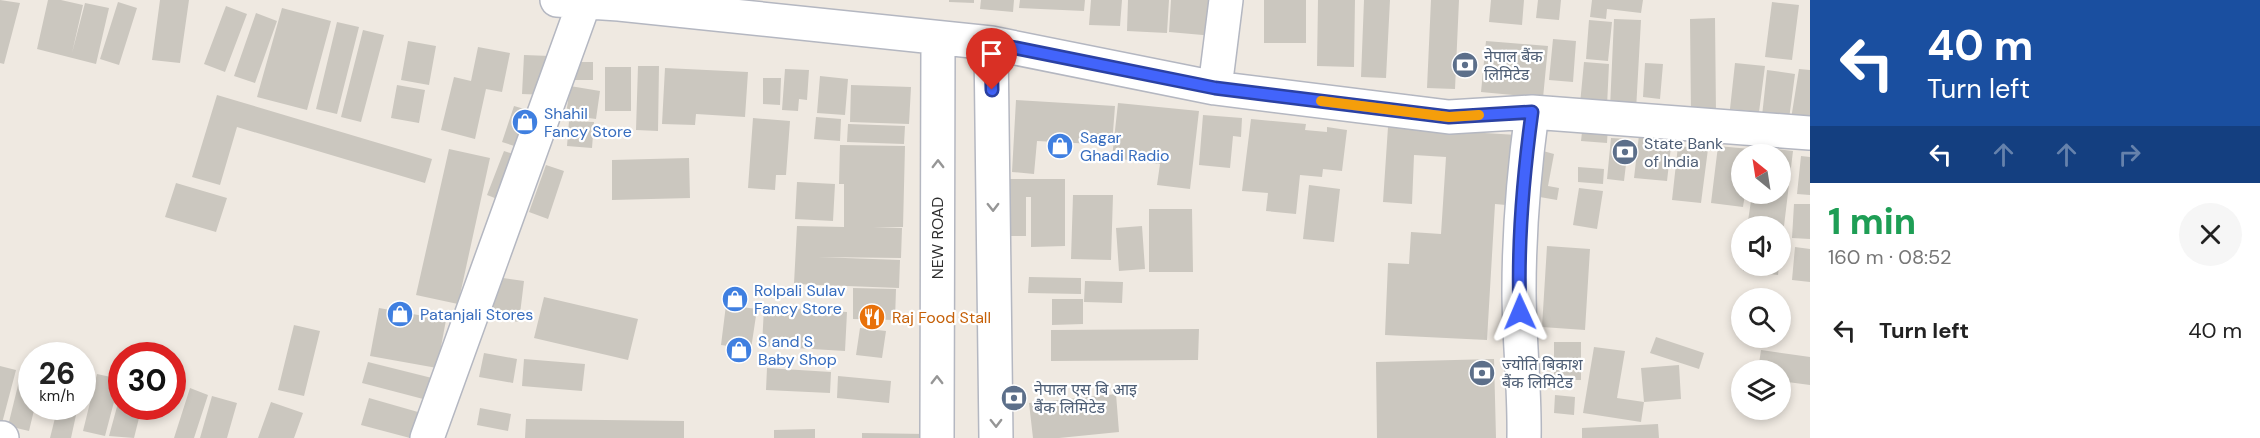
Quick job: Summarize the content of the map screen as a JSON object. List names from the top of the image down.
{
  "streets": {
    "street": ["NEW ROAD"]
  },
  "places": {
    "bank": [
      "नेपाल बैंक लिमिटेड",
      "State Bank of India",
      "ज्योति बिकाश बैंक लिमिटेड",
      "नेपाल एस बि आइ बैंक लिमिटेड"
    ],
    "shop": [
      "Shahil Fancy Store",
      "Sagar Ghadi Radio",
      "Rolpali Sulav Fancy Store",
      "Patanjali Stores",
      "S and S Baby Shop"
    ],
    "restaurant": ["Raj Food Stall"]
  },
  "north": "top left",
  "page": {
    "turn": ["40 m", "Turn left"],
    "heading": ["1 min", "160 m · 08:52"],
    "list": [
      {
        "name": "Turn left",
        "value": "40 m"
      }
    ],
    "speed": "26 km/h",
    "limit": "30"
  }
}
